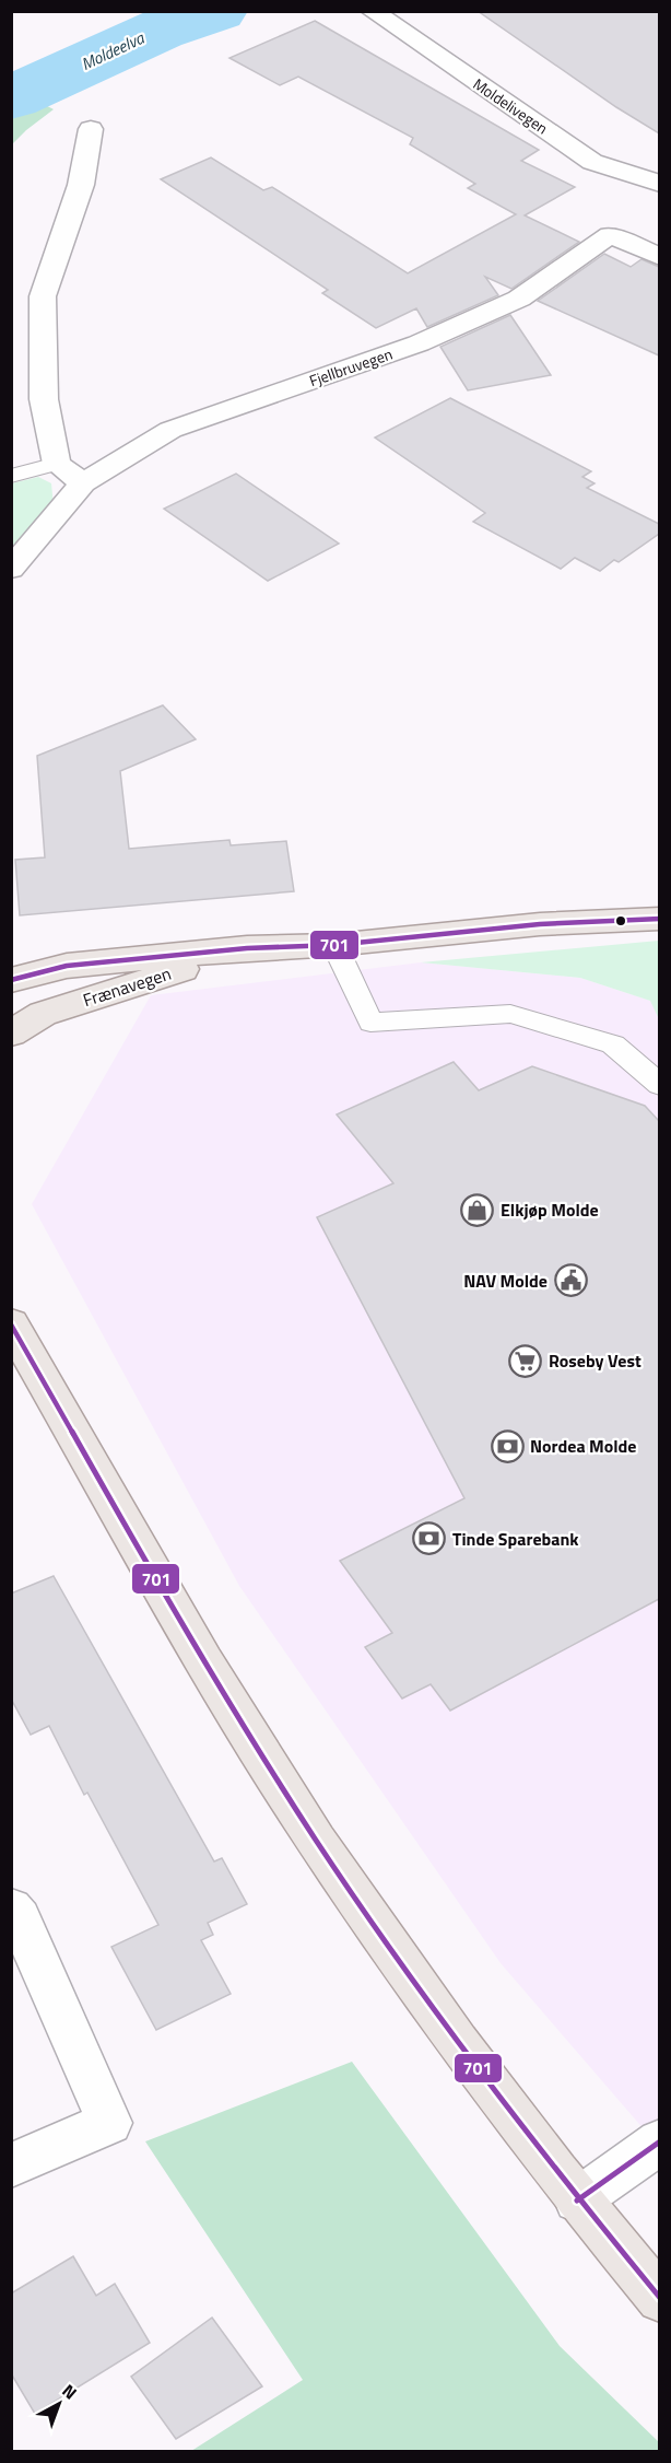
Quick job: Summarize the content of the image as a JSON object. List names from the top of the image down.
{
  "streets": {
    "main road": ["Frænavegen"],
    "street": ["Moldelivegen", "Fjellbruvegen"]
  },
  "water": ["Moldeelva"],
  "places": {
    "shop": ["Elkjøp Molde"],
    "public building": ["NAV Molde"],
    "supermarket": ["Roseby Vest"],
    "bank": ["Nordea Molde", "Tinde Sparebank"]
  },
  "lines": ["transit line 701"],
  "north": "top right"
}
